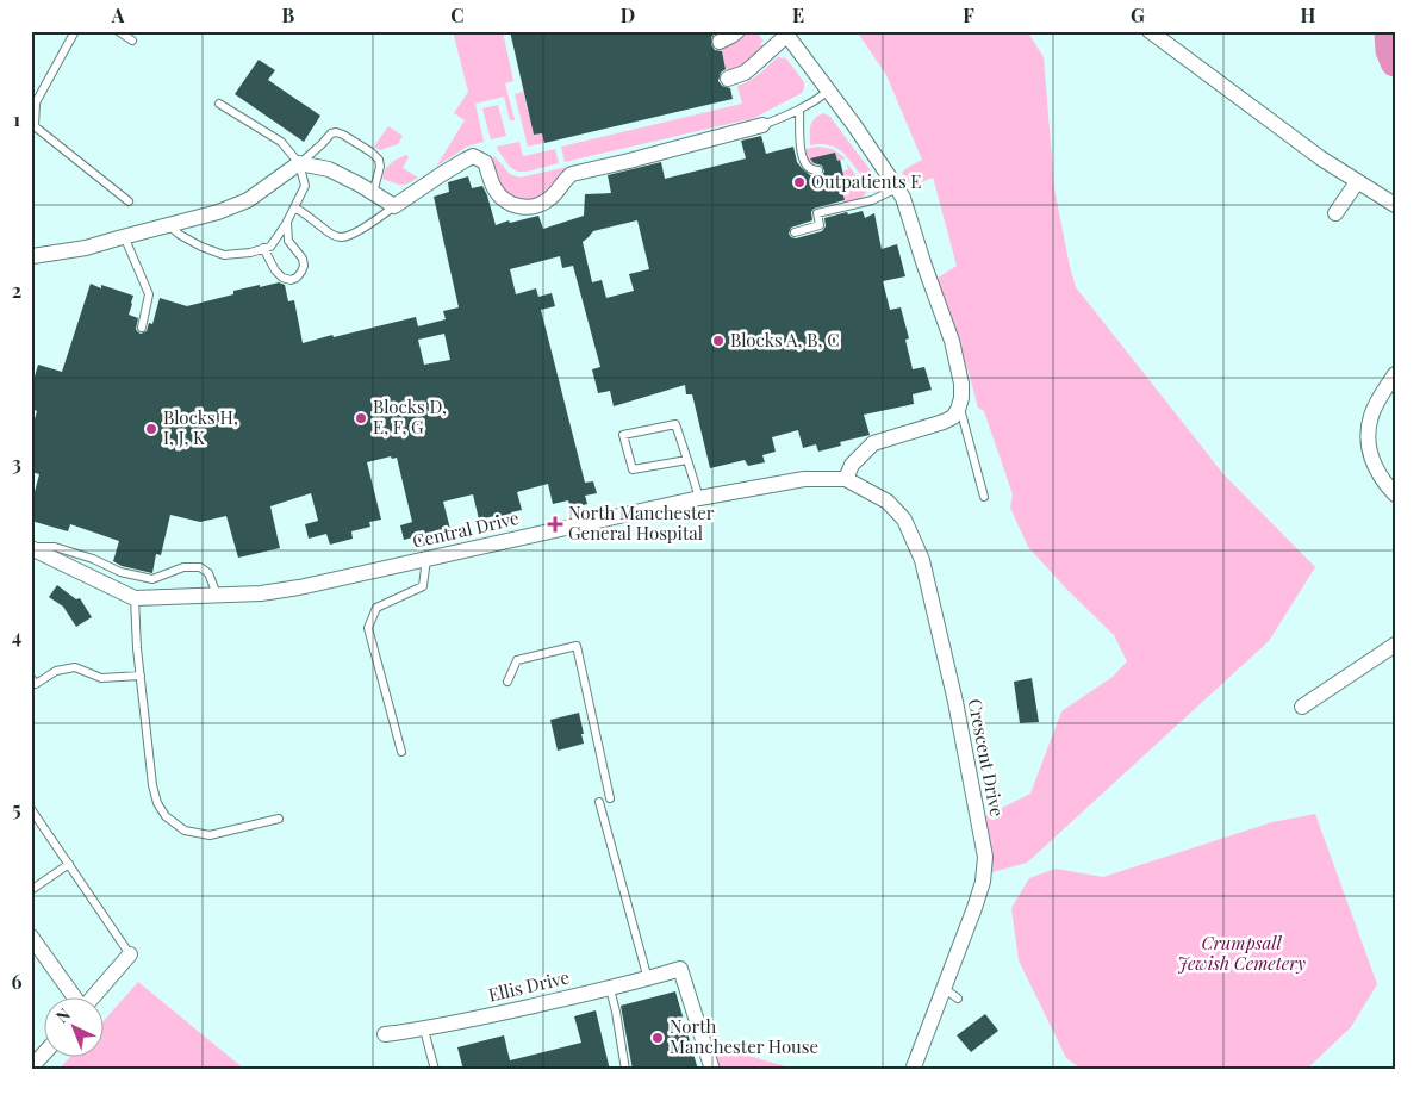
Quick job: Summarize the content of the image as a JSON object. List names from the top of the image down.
{
  "streets": {
    "street": ["Central Drive", "Crescent Drive", "Ellis Drive"]
  },
  "crossings": [
    ["Central Drive", "Crescent Drive"]
  ],
  "parks": ["Crumpsall Jewish Cemetery"],
  "places": {
    "other": [
      "Outpatients E",
      "Blocks A, B, C",
      "Blocks D, E, F, G",
      "Blocks H, I, J, K",
      "North Manchester House"
    ],
    "health": ["North Manchester General Hospital"]
  },
  "north": "top left",
  "grid": {
    "columns": [
      "A",
      "B",
      "C",
      "D",
      "E",
      "F",
      "G",
      "H"
    ],
    "rows": [
      "1",
      "2",
      "3",
      "4",
      "5",
      "6"
    ]
  }
}
